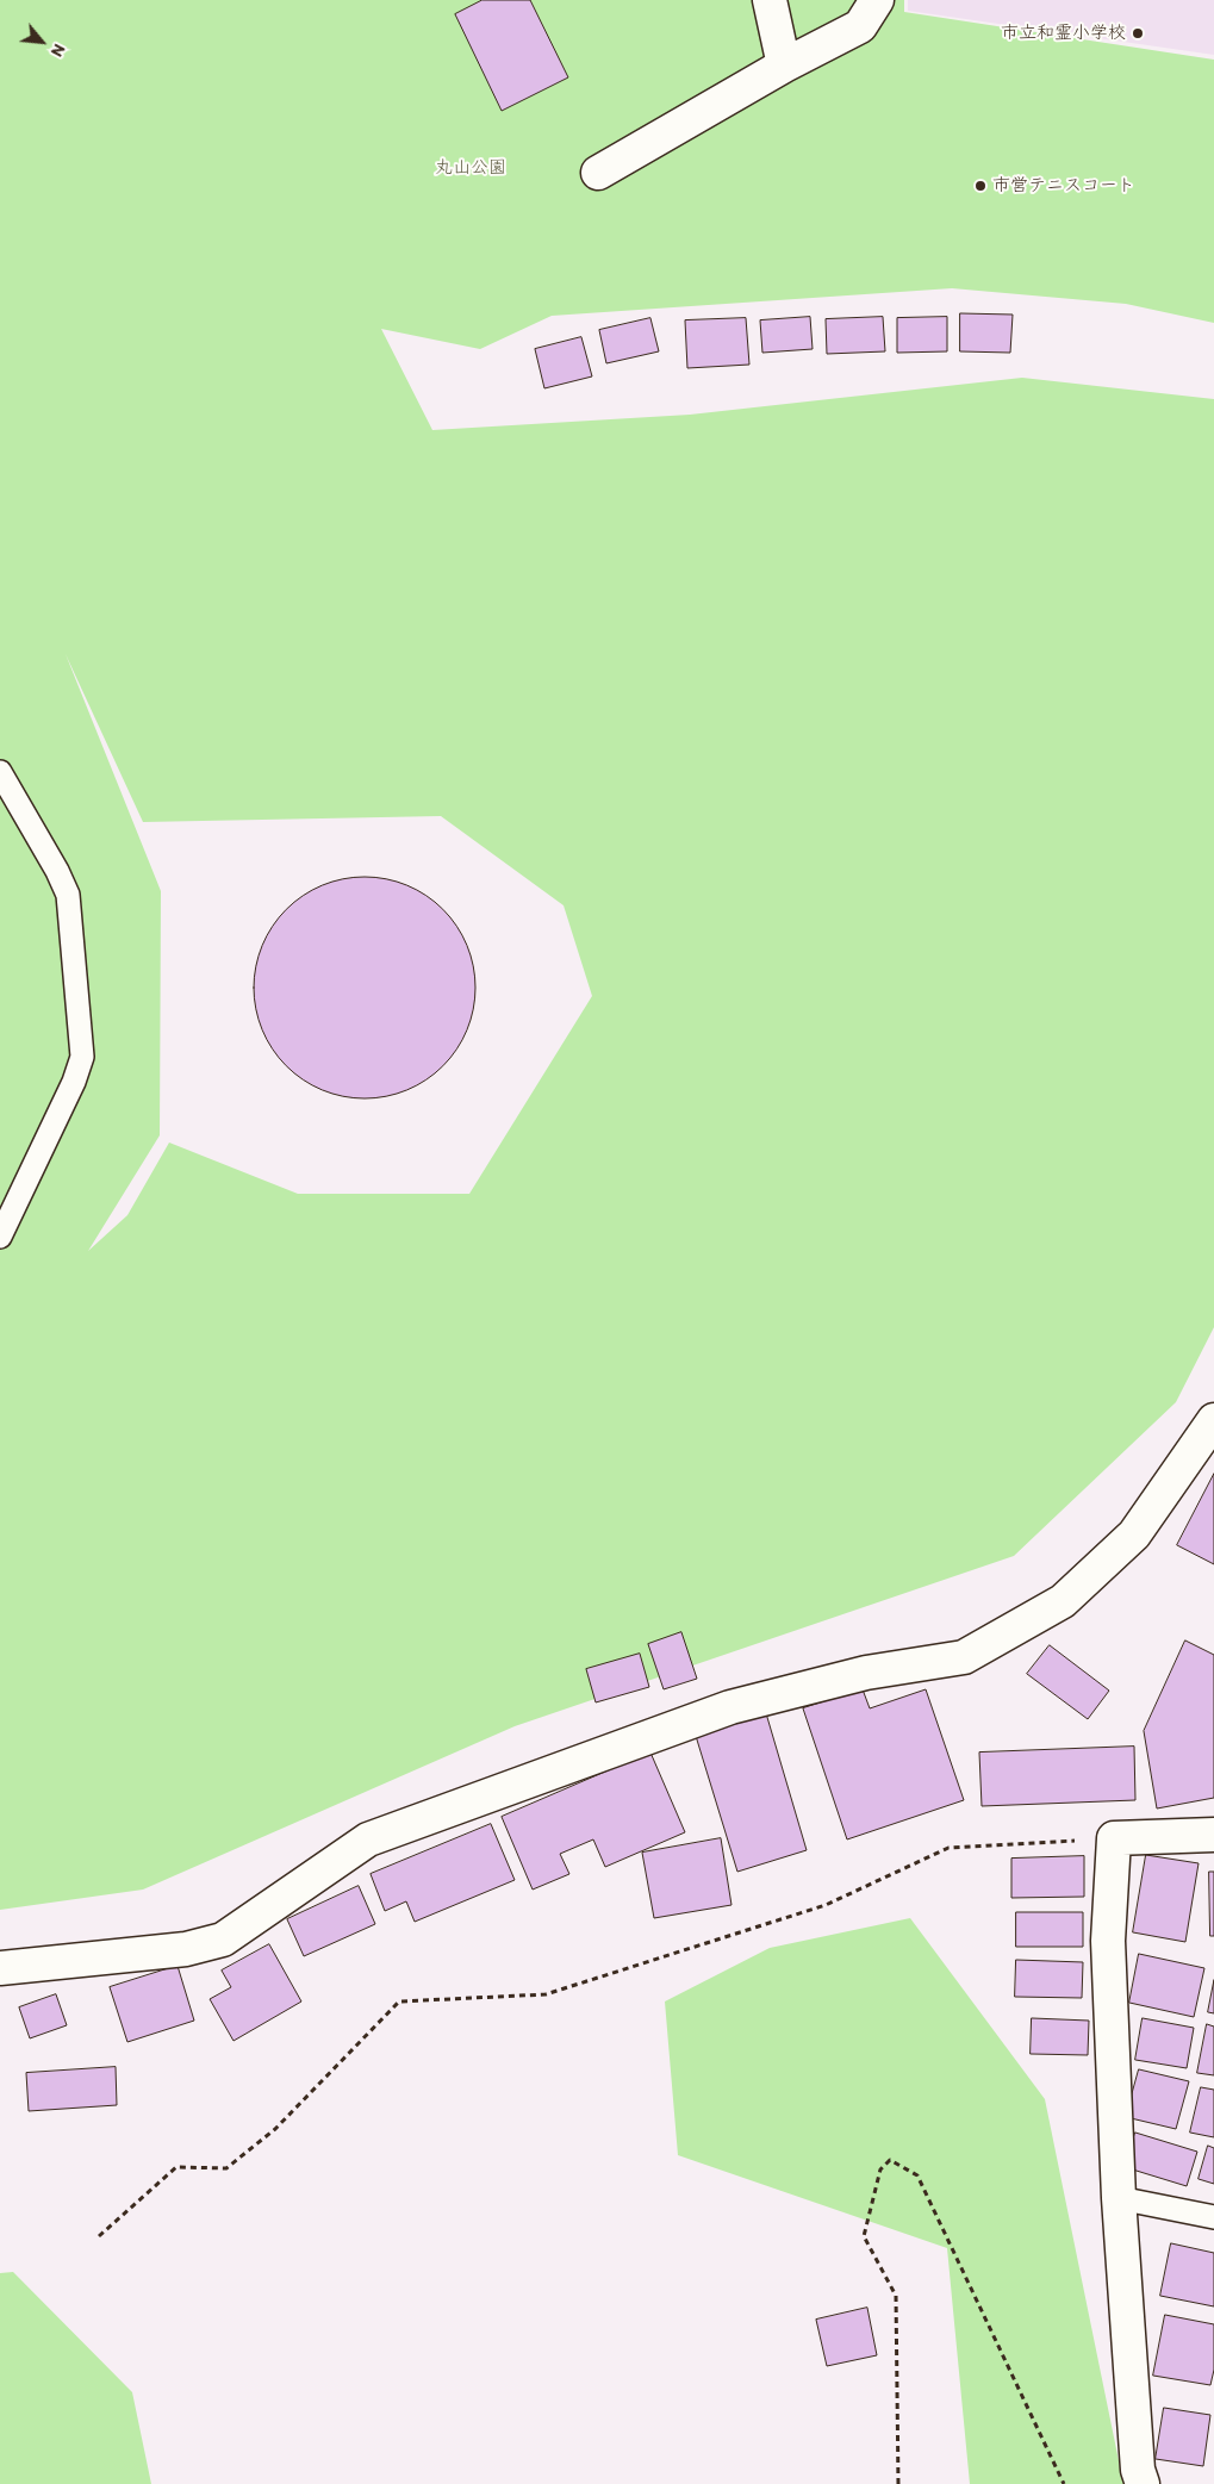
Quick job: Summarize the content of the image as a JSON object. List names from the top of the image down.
{
  "parks": ["丸山公園"],
  "places": ["市立和霊小学校", "市営テニスコート"],
  "north": "bottom right"
}
